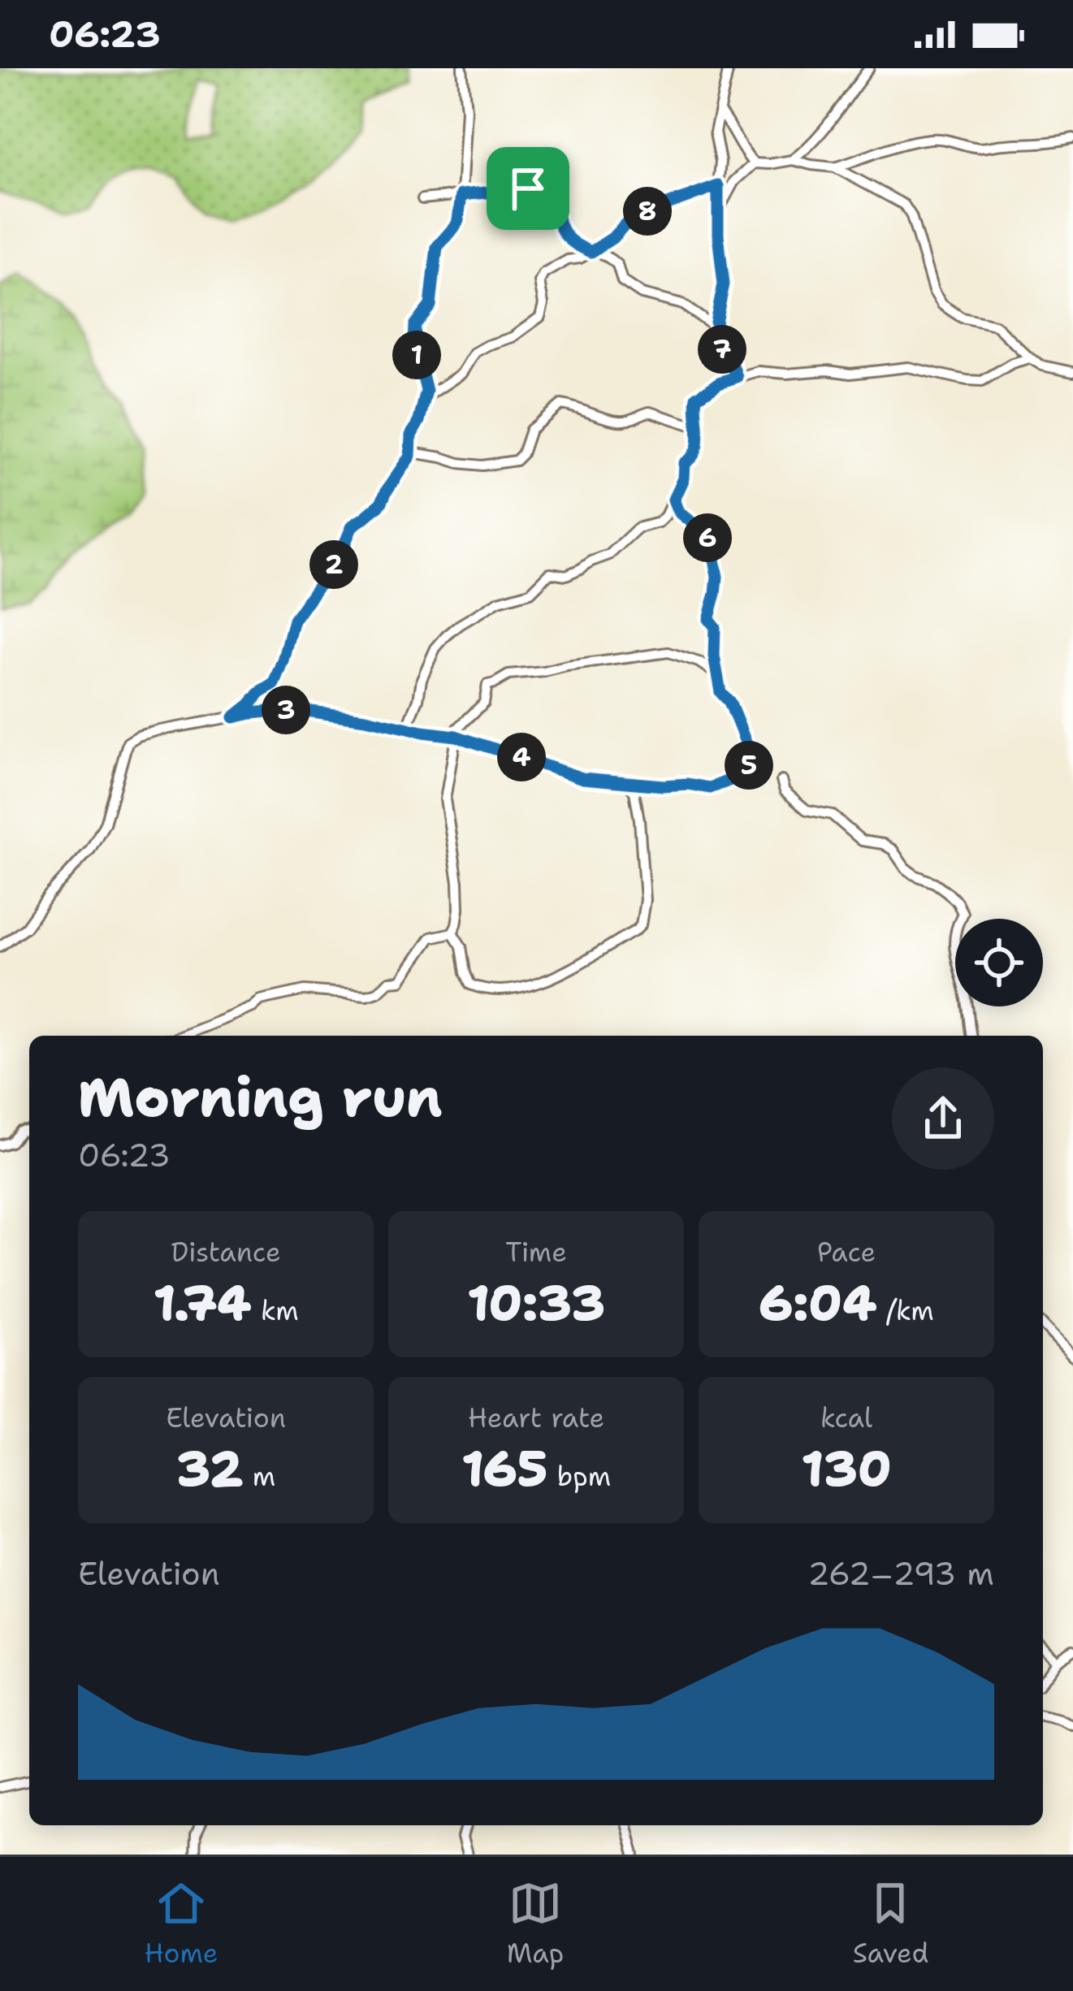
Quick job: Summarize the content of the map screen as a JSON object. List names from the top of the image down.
{
  "page": {
    "status": "06:23",
    "pins": [
      "8",
      "7",
      "1",
      "6",
      "2",
      "3",
      "4",
      "5"
    ],
    "heading": ["Morning run", "06:23"],
    "stats": [
      ["Distance", "1.74 km"],
      ["Time", "10:33"],
      ["Pace", "6:04 /km"],
      ["Elevation", "32 m"],
      ["Heart rate", "165 bpm"],
      ["kcal", "130"]
    ],
    "chart": ["Elevation", "262–293 m"],
    "tabs": ["Home", "Map", "Saved"]
  }
}
